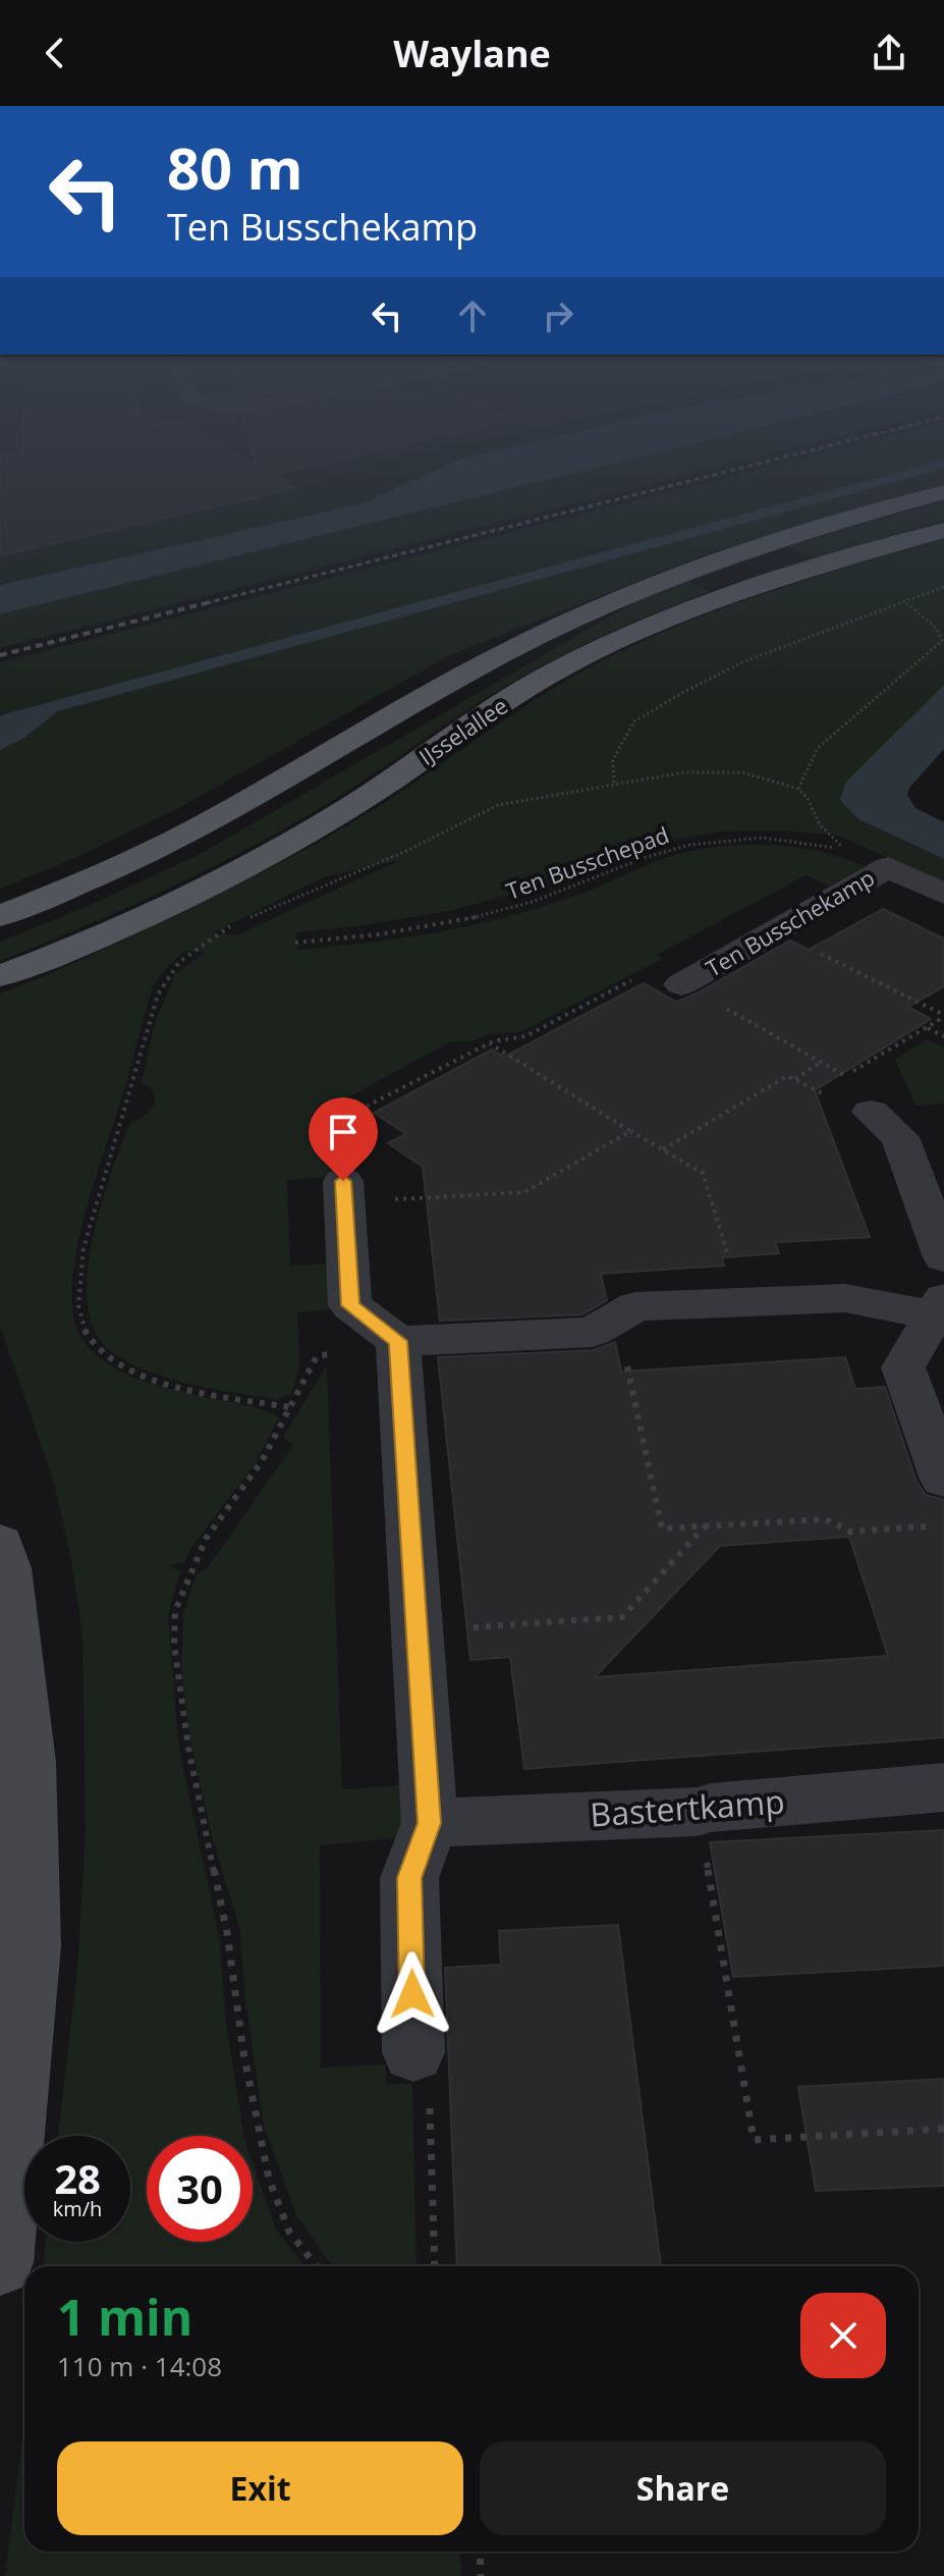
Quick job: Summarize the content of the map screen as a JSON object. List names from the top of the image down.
{
  "streets": {
    "main road": ["IJsselallee"],
    "street": ["Ten Busschekamp", "Bastertkamp"],
    "path": ["Ten Busschepad"]
  },
  "page": {
    "header": "Waylane",
    "turn": ["80 m", "Ten Busschekamp"],
    "speed": "28 km/h",
    "limit": "30",
    "heading": ["1 min", "110 m · 14:08"],
    "buttons": ["Exit", "Share"]
  }
}
